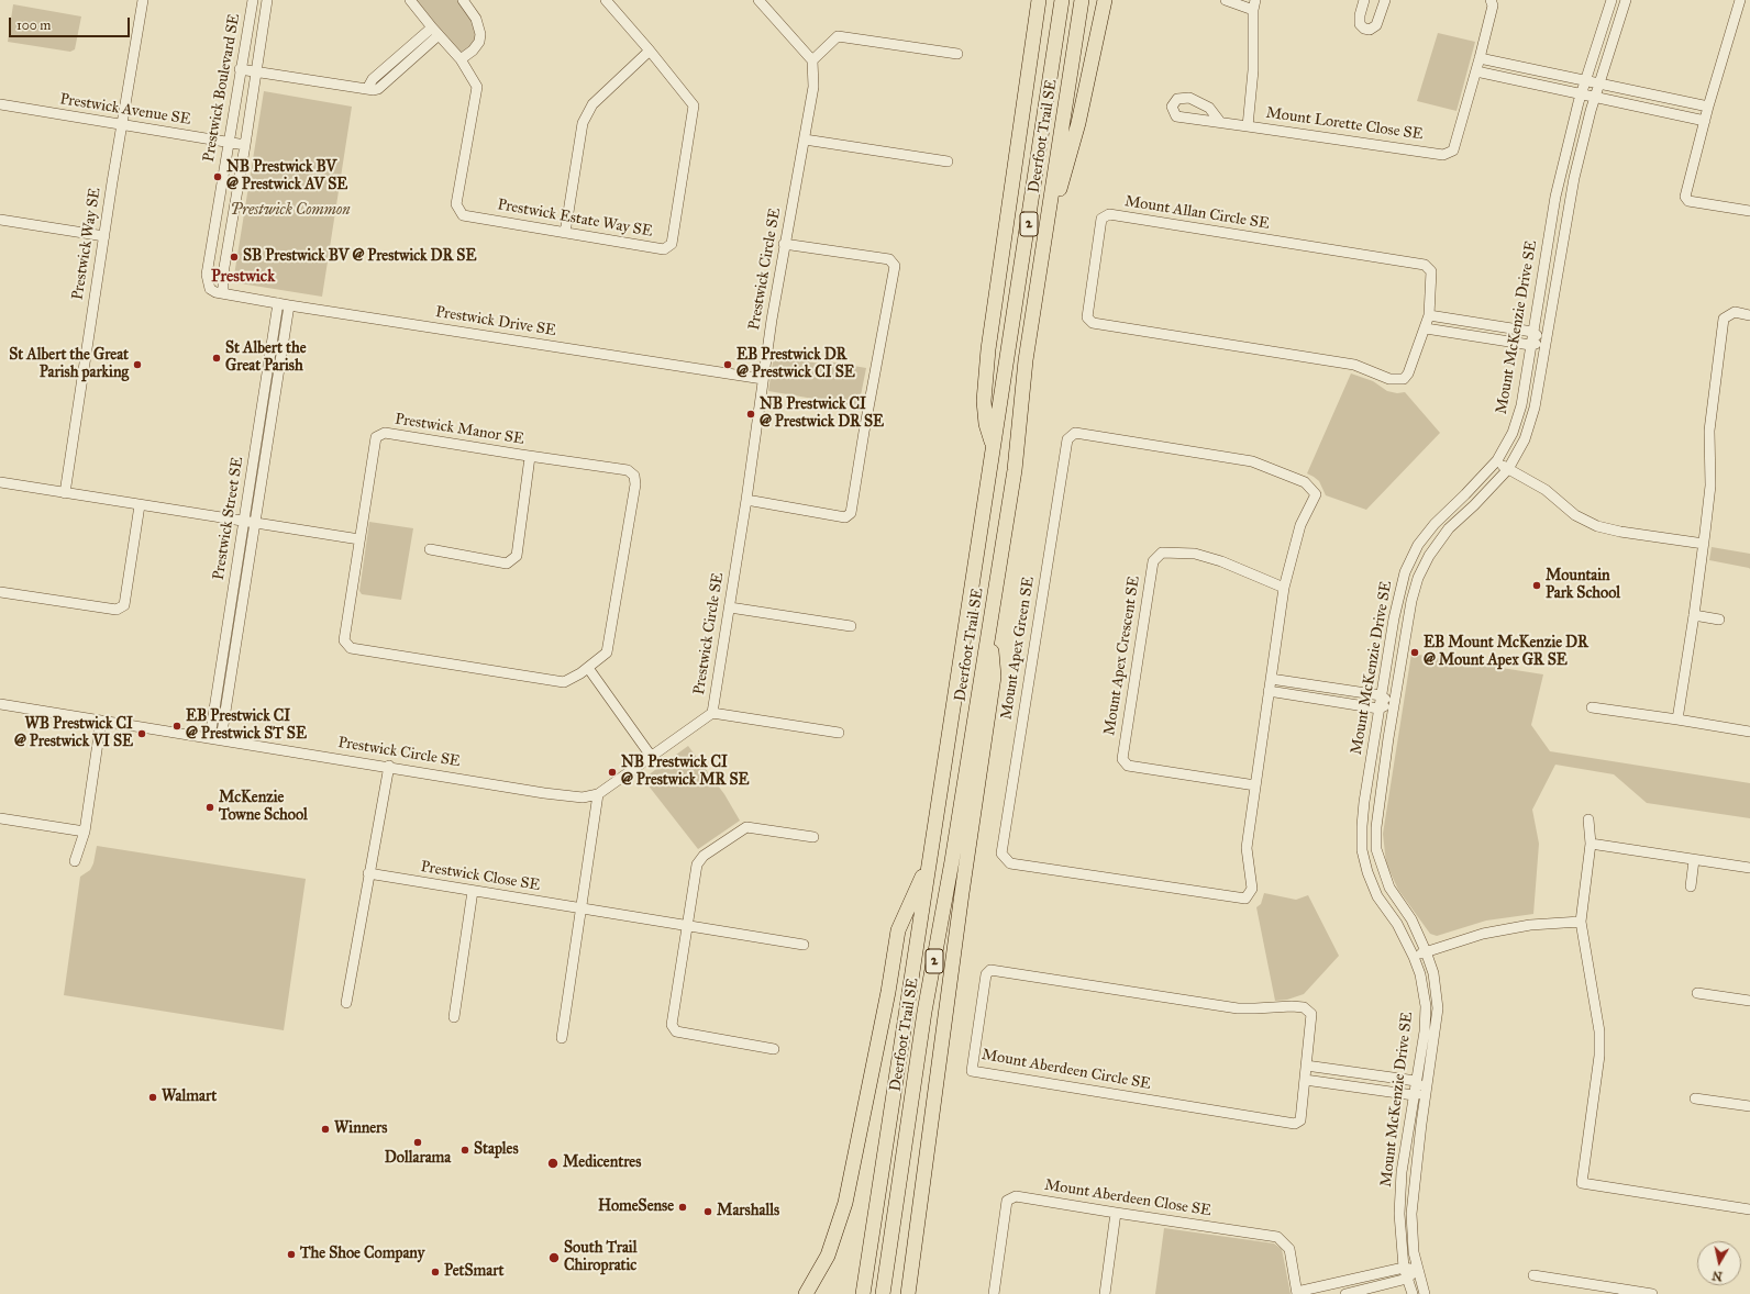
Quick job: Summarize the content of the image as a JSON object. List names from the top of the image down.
{
  "streets": {
    "highway": ["Deerfoot Trail SE", "2"],
    "street": [
      "Prestwick Boulevard SE",
      "Prestwick Avenue SE",
      "Mount Lorette Close SE",
      "Mount Allan Circle SE",
      "Prestwick Estate Way SE",
      "Prestwick Way SE",
      "Prestwick Circle SE",
      "Prestwick Drive SE",
      "Mount McKenzie Drive SE",
      "Prestwick Manor SE",
      "Prestwick Street SE",
      "Mount Apex Green SE",
      "Mount Apex Crescent SE",
      "Prestwick Close SE",
      "Mount Aberdeen Circle SE",
      "Mount Aberdeen Close SE"
    ]
  },
  "crossings": [
    ["Prestwick Boulevard SE", "Prestwick Avenue SE"],
    ["Prestwick Boulevard SE", "Prestwick Drive SE"],
    ["Prestwick Avenue SE", "Prestwick Way SE"],
    ["Prestwick Circle SE", "Prestwick Drive SE"],
    ["Prestwick Circle SE", "Prestwick Street SE"],
    ["Prestwick Drive SE", "Prestwick Street SE"],
    ["Mount McKenzie Drive SE", "Mount Aberdeen Close SE"],
    ["Mount Apex Green SE", "Mount Apex Crescent SE"]
  ],
  "districts": ["Prestwick"],
  "parks": ["Prestwick Common"],
  "places": [
    "NB Prestwick BV @ Prestwick AV SE",
    "SB Prestwick BV @ Prestwick DR SE",
    "St Albert the Great Parish",
    "St Albert the Great Parish parking",
    "EB Prestwick DR @ Prestwick CI SE",
    "NB Prestwick CI @ Prestwick DR SE",
    "Mountain Park School",
    "EB Mount McKenzie DR @ Mount Apex GR SE",
    "EB Prestwick CI @ Prestwick ST SE",
    "WB Prestwick CI @ Prestwick VI SE",
    "NB Prestwick CI @ Prestwick MR SE",
    "McKenzie Towne School",
    "Walmart",
    "Winners",
    "Dollarama",
    "Staples",
    "Medicentres",
    "HomeSense",
    "Marshalls",
    "The Shoe Company",
    "South Trail Chiropratic",
    "PetSmart"
  ],
  "scale_bar": "100 m",
  "north": "bottom"
}
